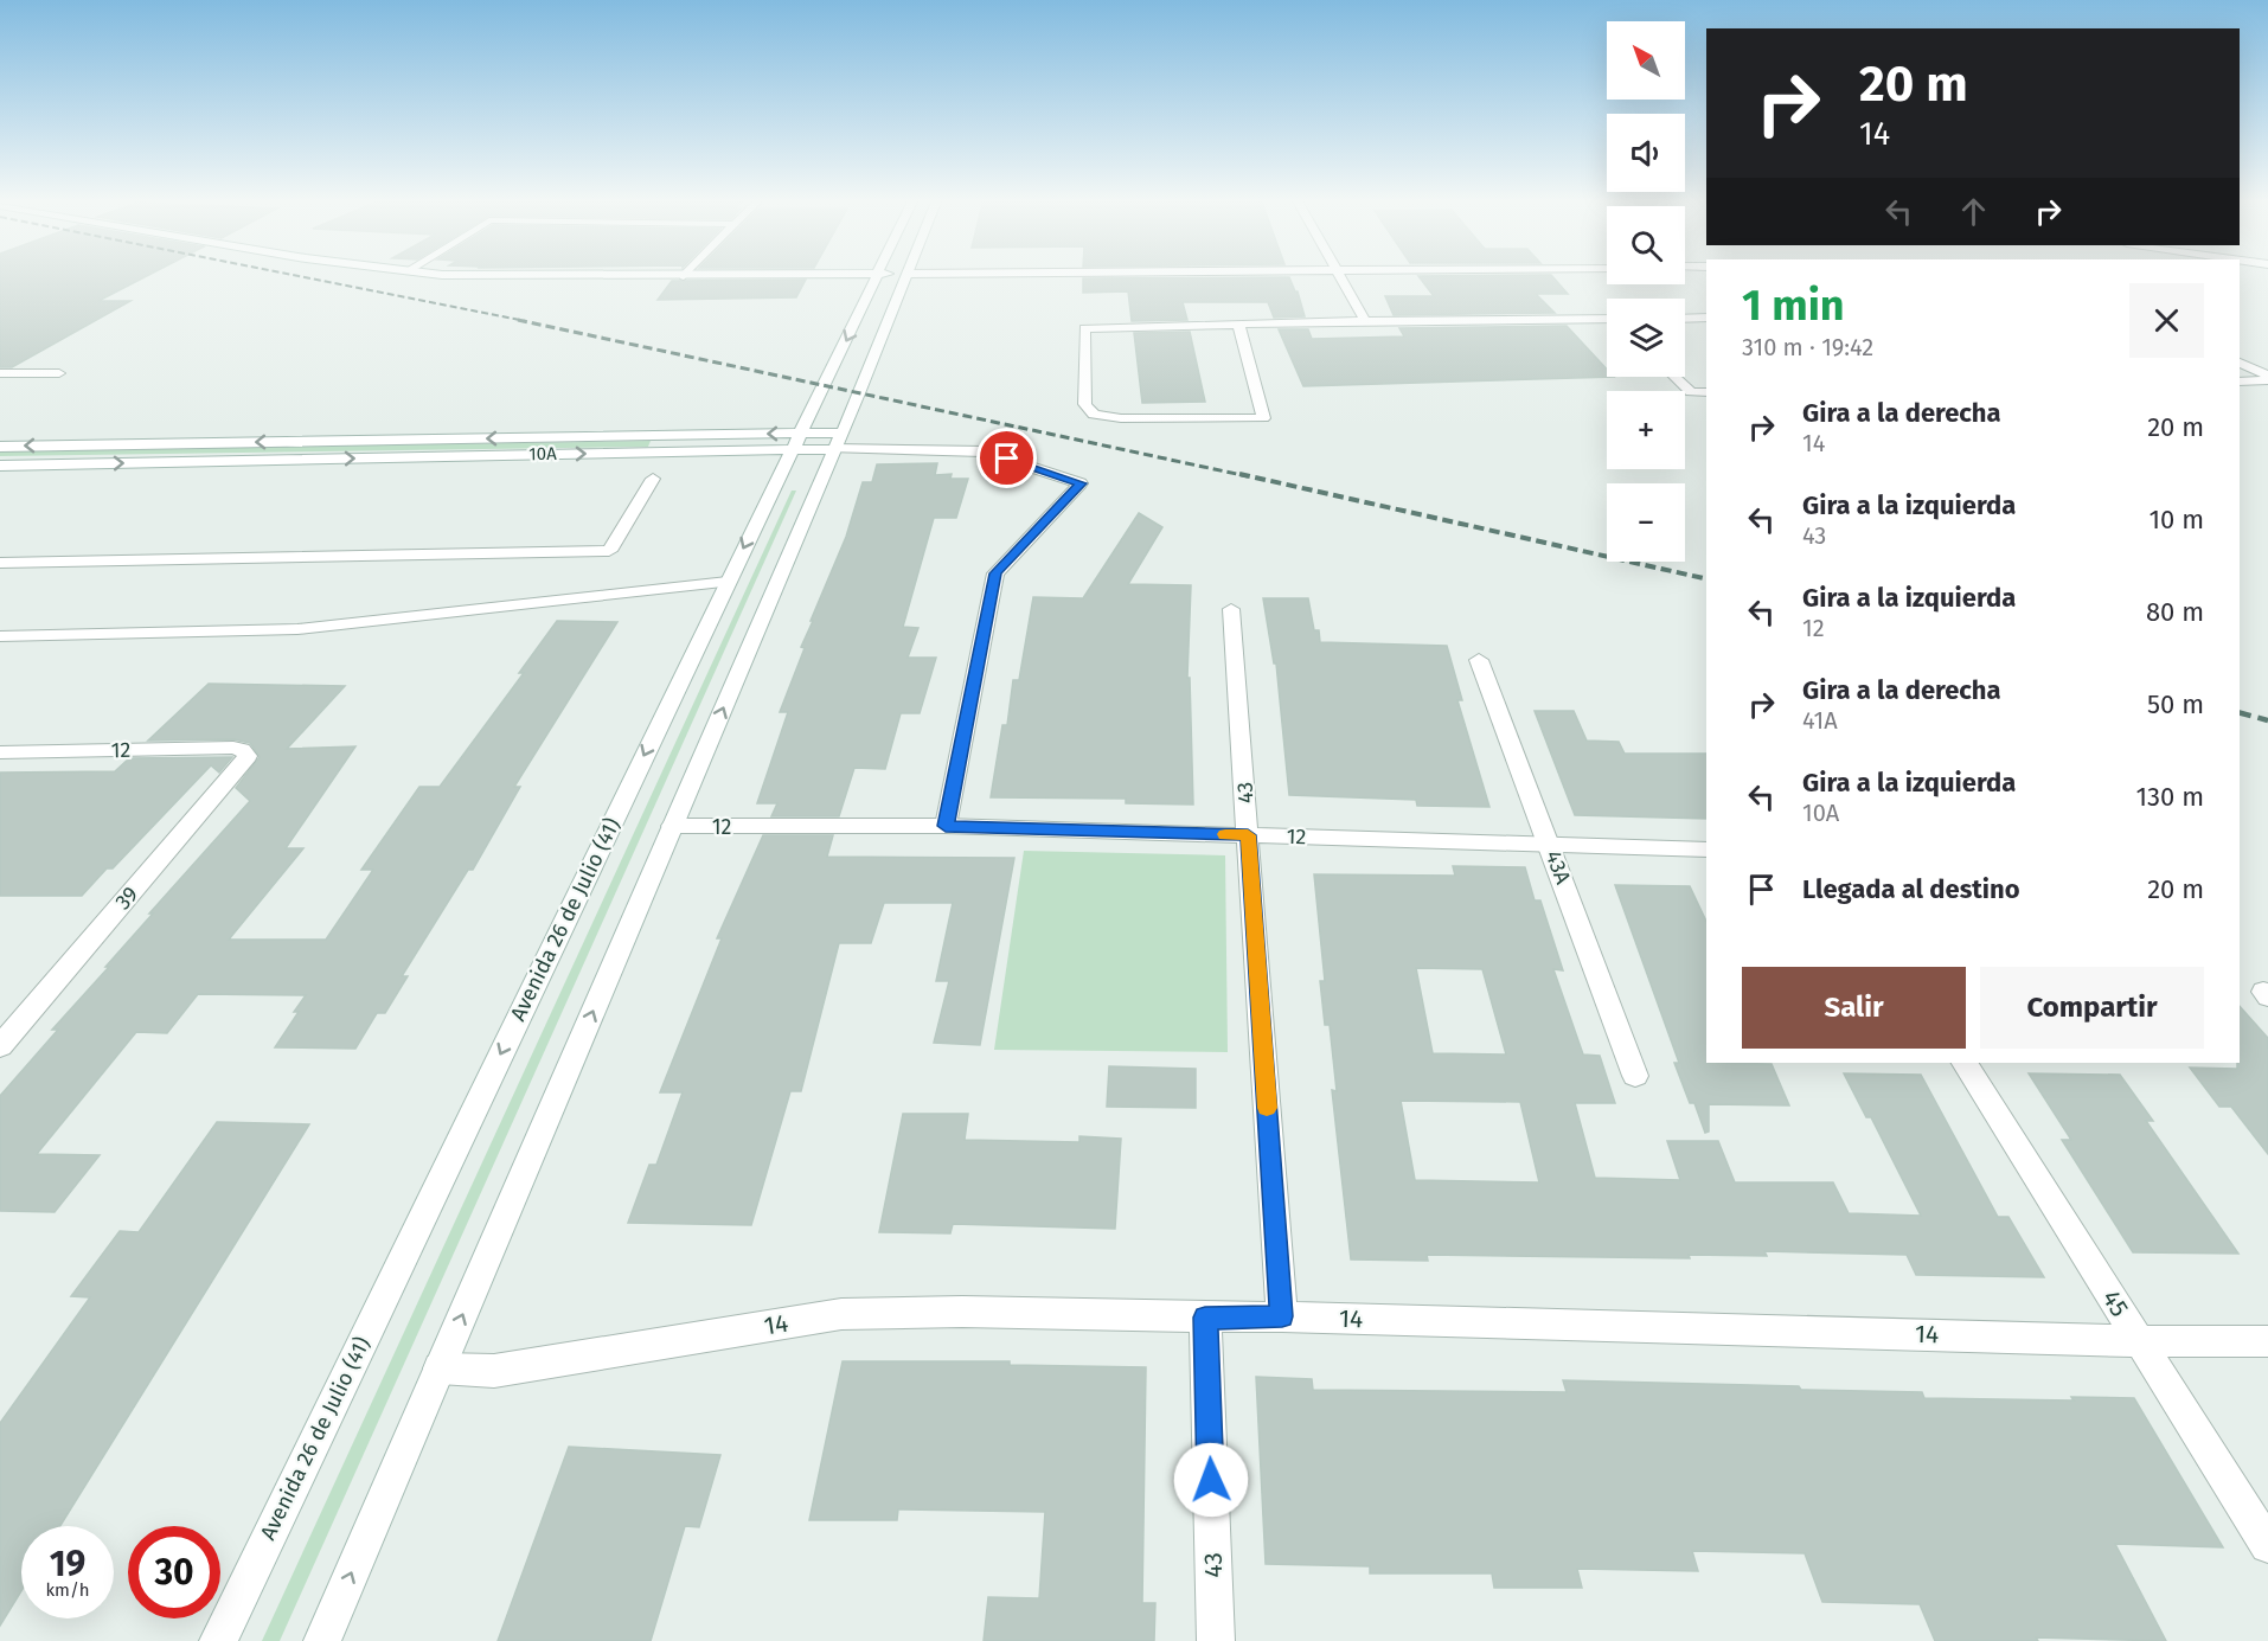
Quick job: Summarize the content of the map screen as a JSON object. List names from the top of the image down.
{
  "streets": {
    "street": [
      "10A",
      "12",
      "43",
      "43A",
      "39",
      "Avenida 26 de Julio (41)",
      "45",
      "14"
    ]
  },
  "crossings": [
    ["10A", "12"],
    ["10A", "Avenida 26 de Julio (41)"],
    ["12", "43"],
    ["12", "43A"],
    ["12", "39"],
    ["43", "14"],
    ["45", "14"]
  ],
  "north": "top left",
  "page": {
    "map_buttons": ["+", "−"],
    "turn": ["20 m", "14"],
    "heading": ["1 min", "310 m · 19:42"],
    "list": [
      {
        "name": "Gira a la derecha",
        "note": "14",
        "value": "20 m"
      },
      {
        "name": "Gira a la izquierda",
        "note": "43",
        "value": "10 m"
      },
      {
        "name": "Gira a la izquierda",
        "note": "12",
        "value": "80 m"
      },
      {
        "name": "Gira a la derecha",
        "note": "41A",
        "value": "50 m"
      },
      {
        "name": "Gira a la izquierda",
        "note": "10A",
        "value": "130 m"
      },
      {
        "name": "Llegada al destino",
        "value": "20 m"
      }
    ],
    "buttons": ["Salir", "Compartir"],
    "speed": "19 km/h",
    "limit": "30"
  }
}
